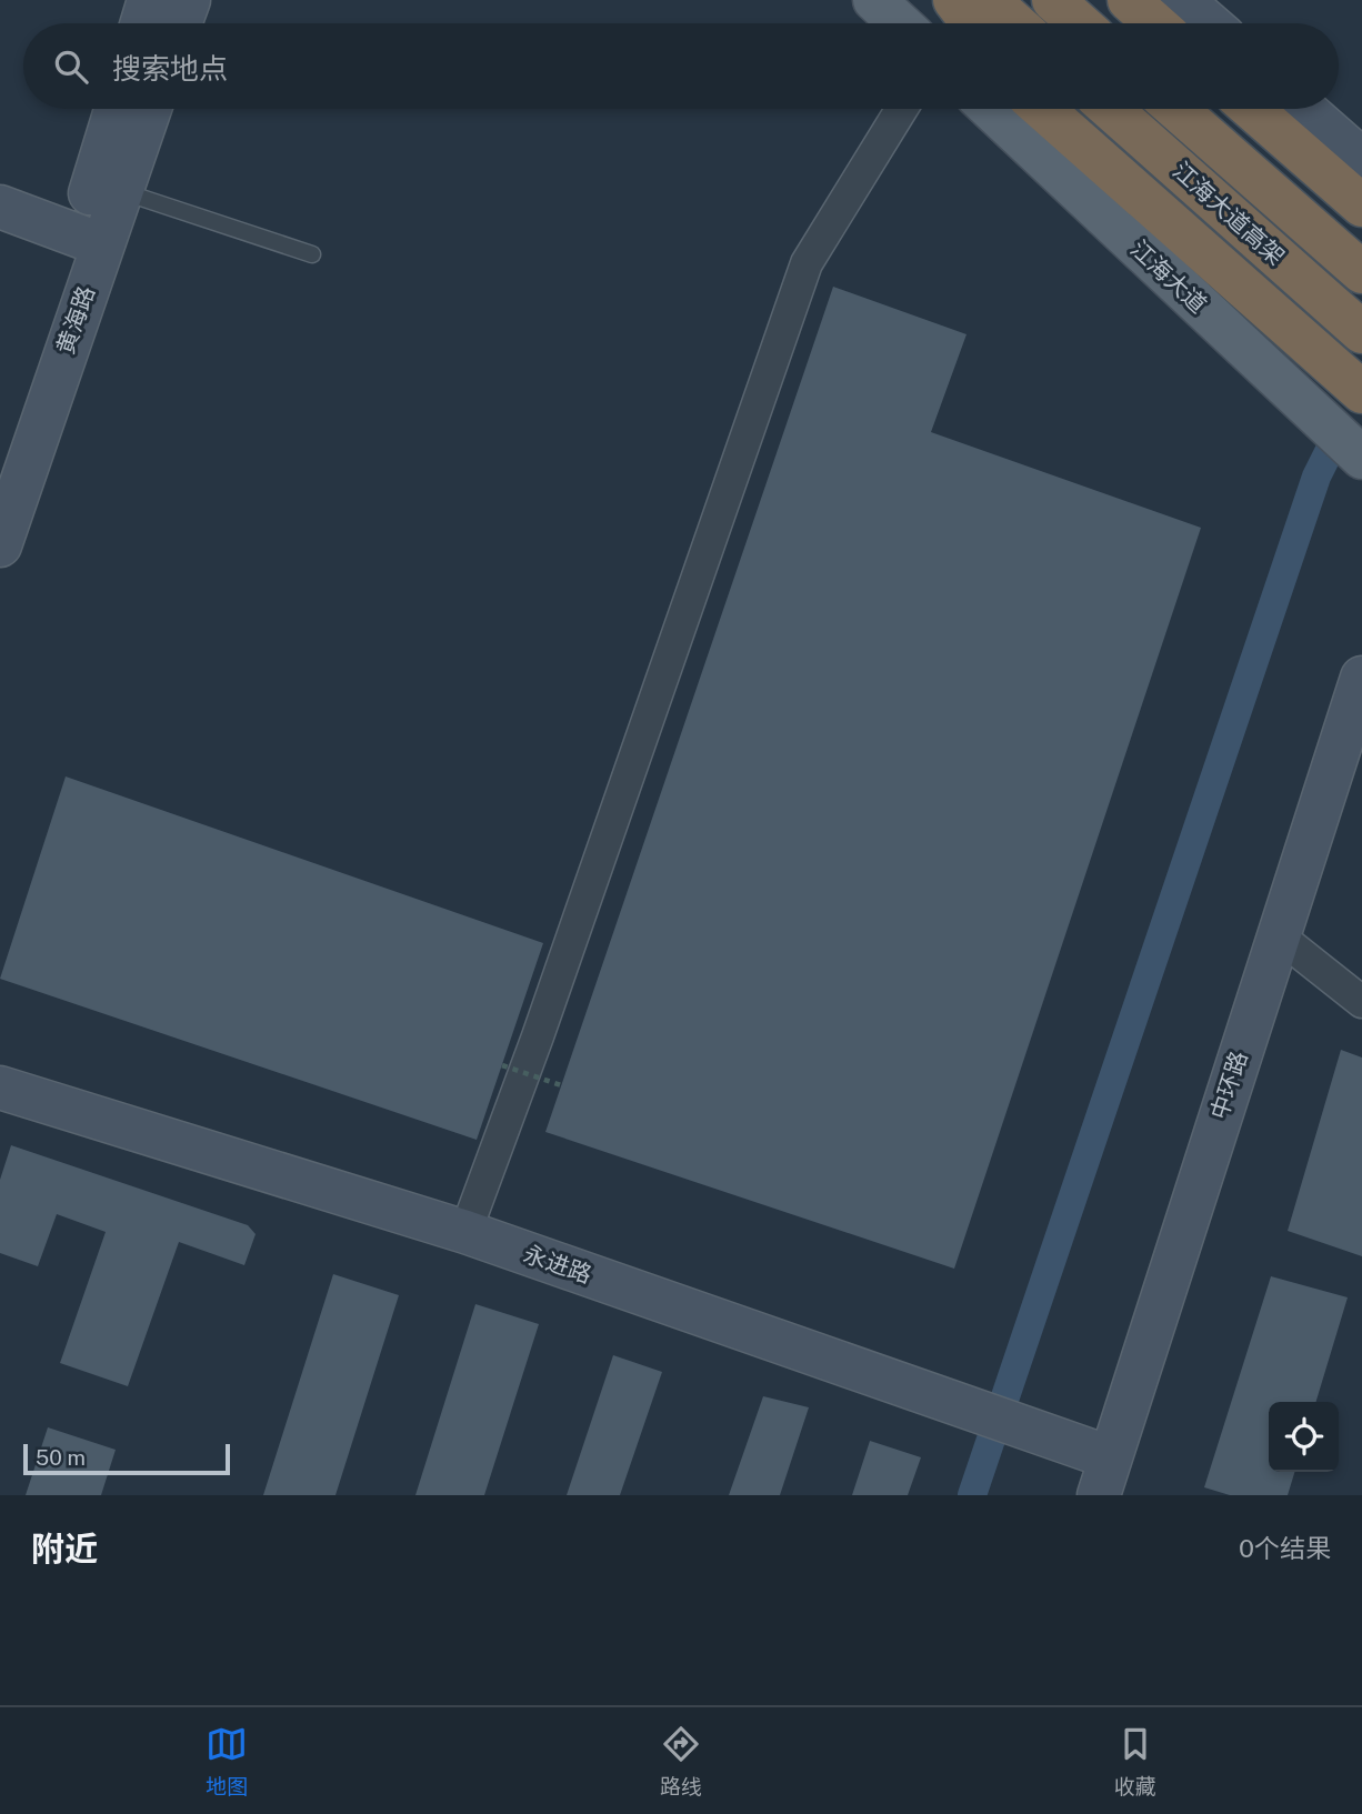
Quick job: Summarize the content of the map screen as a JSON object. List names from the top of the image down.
{
  "streets": {
    "highway": ["江海大道高架"],
    "main road": ["江海大道"],
    "street": ["黄海路", "中环路", "永进路"]
  },
  "crossings": [
    ["中环路", "永进路"]
  ],
  "scale_bar": "50 m",
  "page": {
    "search": "搜索地点",
    "scale": "50 m",
    "heading": ["附近", "0个结果"],
    "nav": ["地图", "路线", "收藏"]
  }
}
